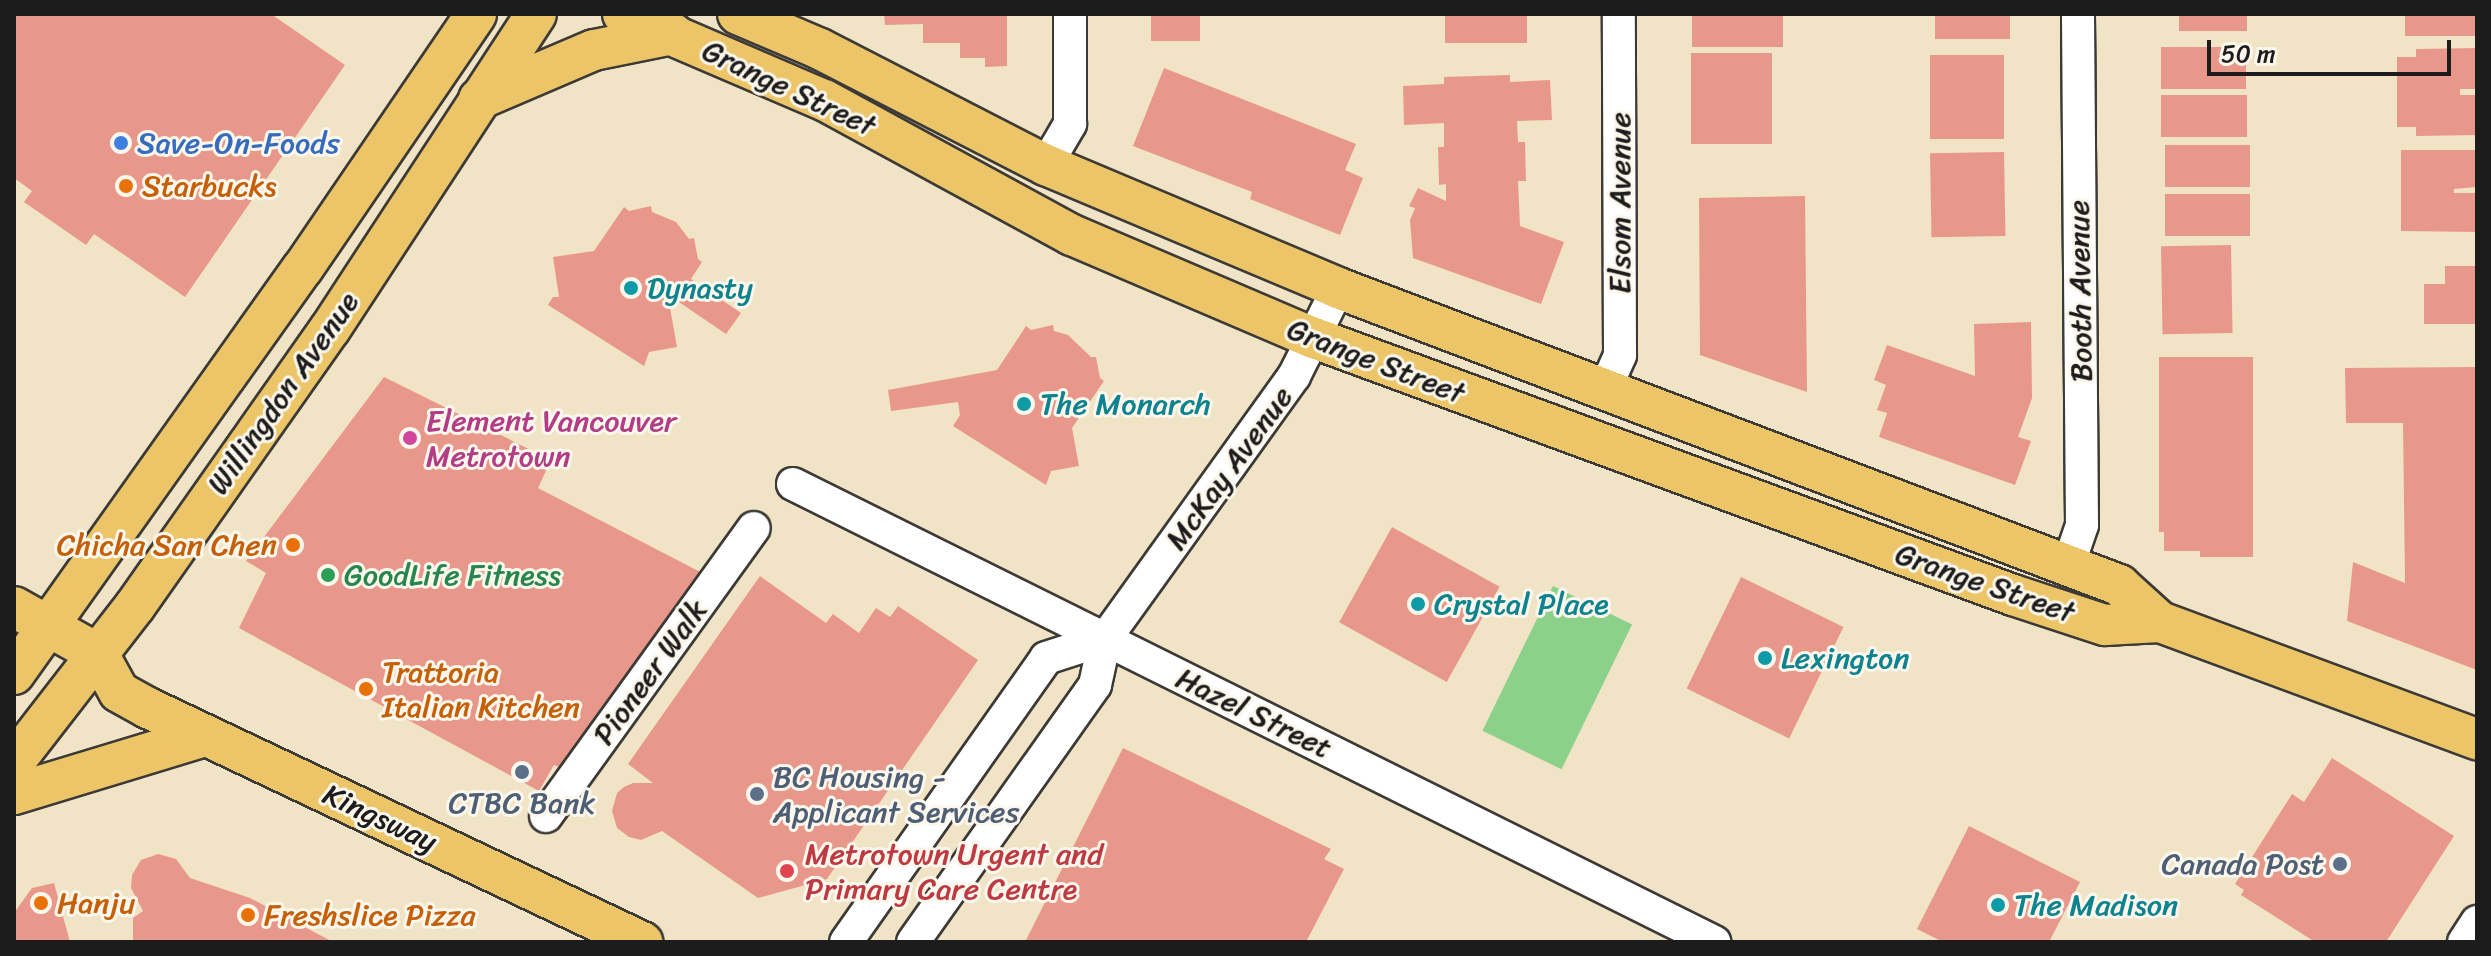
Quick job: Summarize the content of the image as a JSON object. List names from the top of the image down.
{
  "streets": {
    "main road": ["Grange Street", "Willingdon Avenue", "Kingsway"],
    "street": [
      "Elsom Avenue",
      "Booth Avenue",
      "McKay Avenue",
      "Pioneer Walk",
      "Hazel Street"
    ]
  },
  "crossings": [
    ["Grange Street", "Elsom Avenue"],
    ["Grange Street", "Booth Avenue"],
    ["Grange Street", "McKay Avenue"],
    ["McKay Avenue", "Hazel Street"]
  ],
  "places": [
    "Save-On-Foods",
    "Starbucks",
    "Dynasty",
    "The Monarch",
    "Element Vancouver Metrotown",
    "Chicha San Chen",
    "GoodLife Fitness",
    "Crystal Place",
    "Lexington",
    "Trattoria Italian Kitchen",
    "CTBC Bank",
    "BC Housing - Applicant Services",
    "Canada Post",
    "Metrotown Urgent and Primary Care Centre",
    "Hanju",
    "The Madison",
    "Freshslice Pizza"
  ],
  "scale_bar": "50 m"
}
